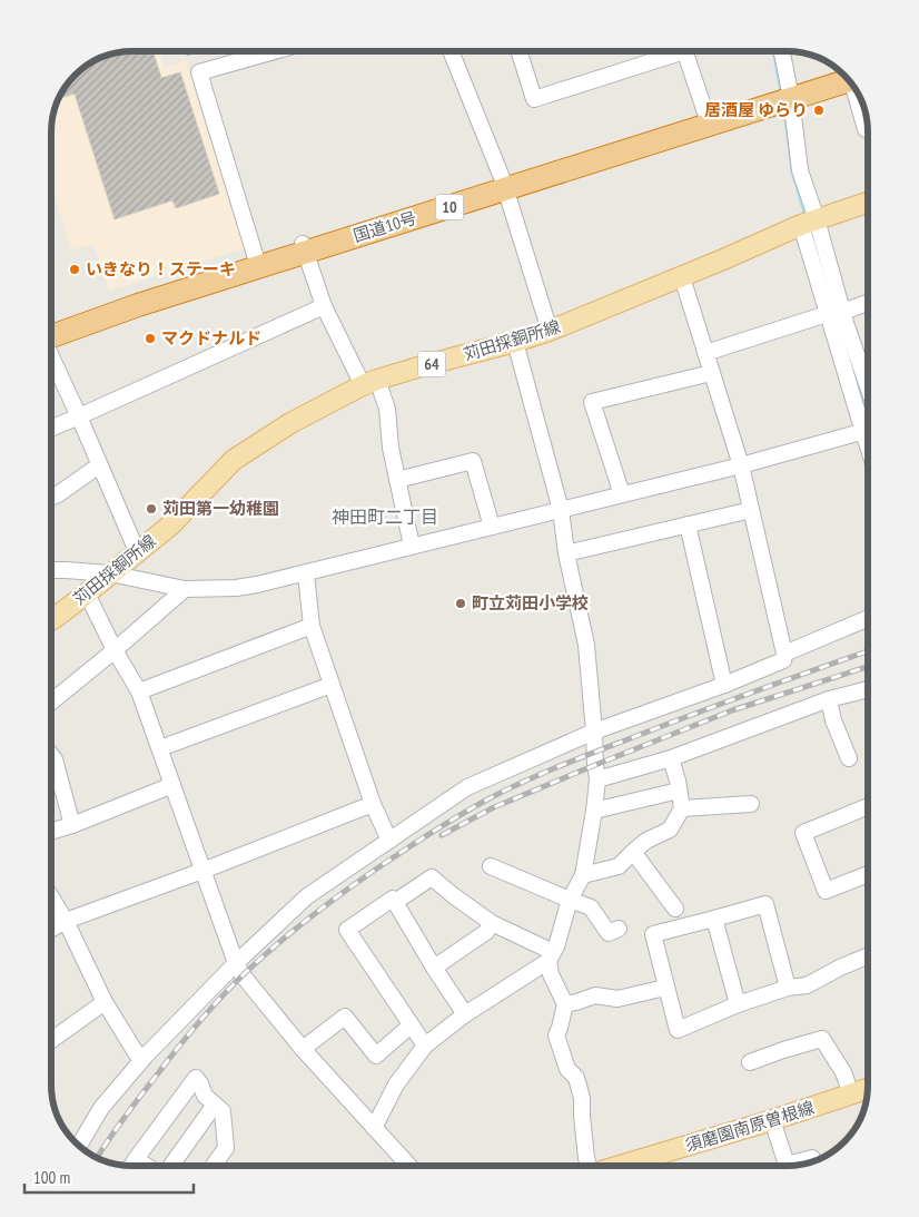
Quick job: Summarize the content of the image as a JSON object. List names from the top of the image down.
{
  "streets": {
    "highway": ["10", "国道10号"],
    "main road": ["苅田採銅所線", "64", "須磨園南原曽根線"]
  },
  "districts": ["神田町二丁目"],
  "places": [
    "居酒屋 ゆらり",
    "いきなり！ステーキ",
    "マクドナルド",
    "苅田第一幼稚園",
    "町立苅田小学校"
  ],
  "scale_bar": "100 m"
}
